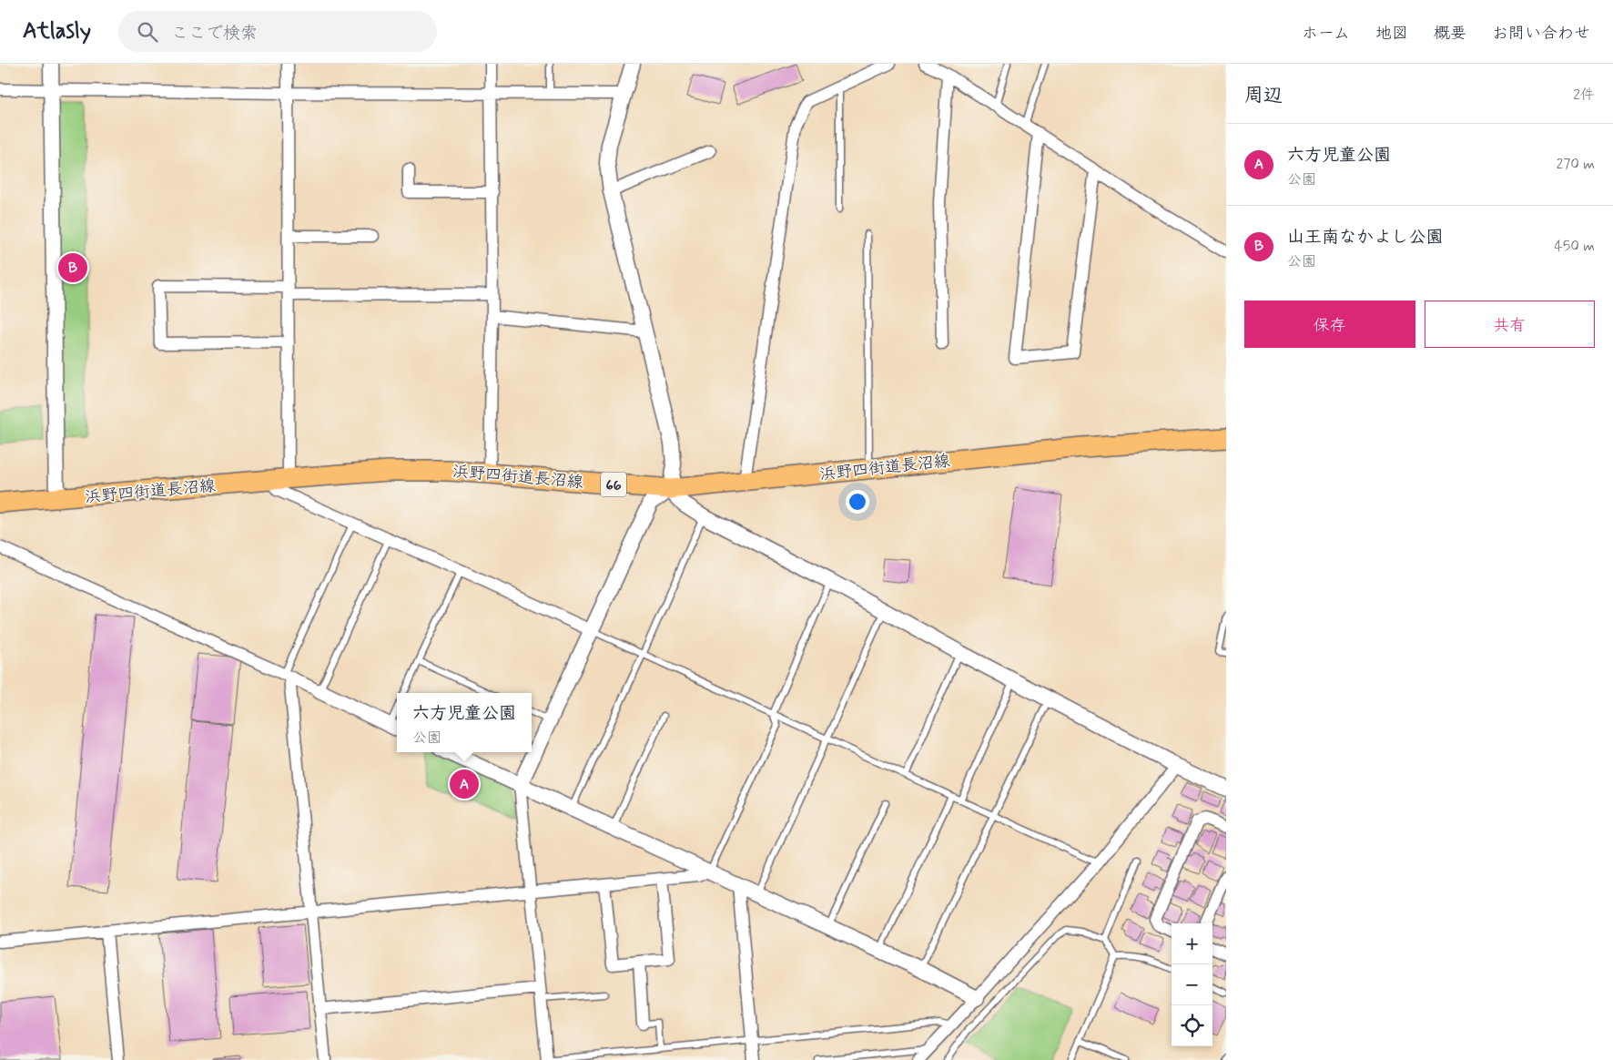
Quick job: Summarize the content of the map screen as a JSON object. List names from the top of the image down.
{
  "streets": {
    "main road": ["浜野四街道長沼線", "66"]
  },
  "page": {
    "header": "Atlasly",
    "search": "ここで検索",
    "nav": [
      "ホーム",
      "地図",
      "概要",
      "お問い合わせ"
    ],
    "heading": ["周辺", "2件"],
    "list": [
      {
        "mark": "A",
        "name": "六方児童公園",
        "note": "公園",
        "value": "270 m"
      },
      {
        "mark": "B",
        "name": "山王南なかよし公園",
        "note": "公園",
        "value": "450 m"
      }
    ],
    "pins": ["B", "A"],
    "buttons": ["保存", "共有"],
    "popup": ["六方児童公園", "公園"],
    "map_buttons": ["+", "−"]
  }
}
